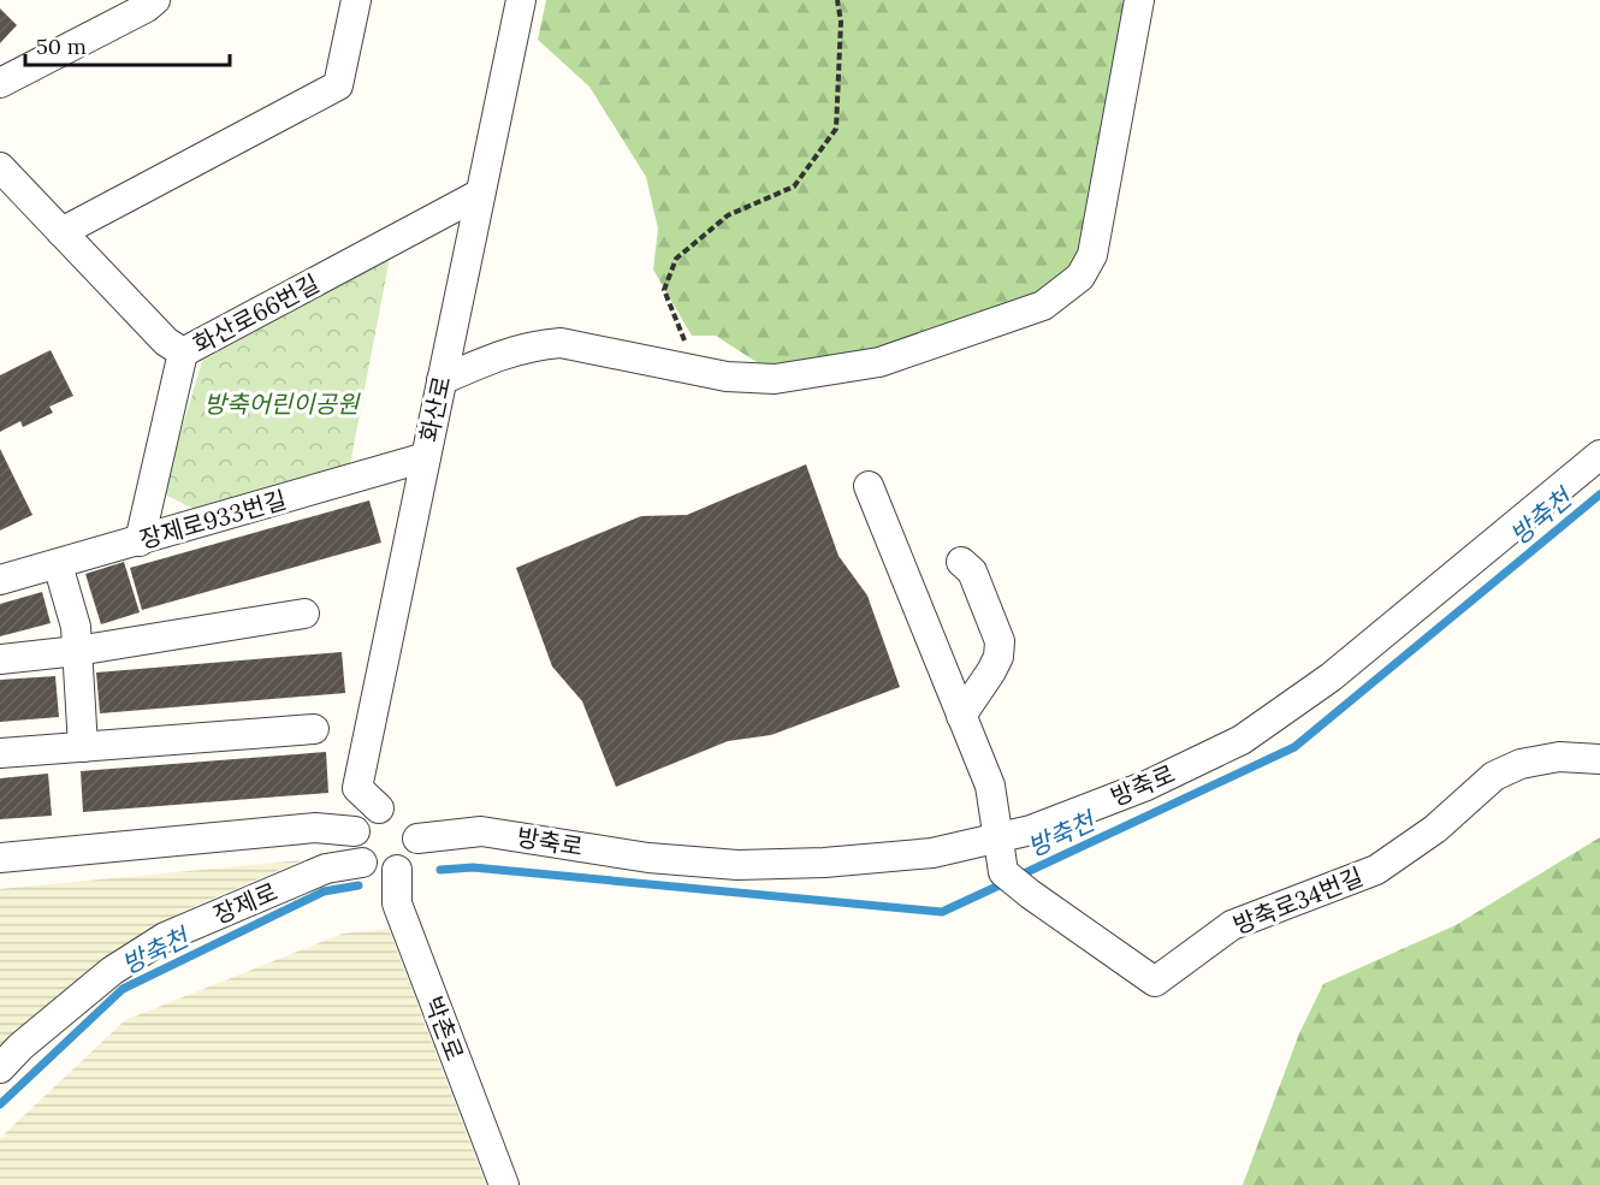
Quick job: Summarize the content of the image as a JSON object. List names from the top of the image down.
{
  "streets": {
    "street": [
      "화산로66번길",
      "화산로",
      "장제로933번길",
      "방축로",
      "방축로34번길",
      "장제로",
      "박촌로"
    ]
  },
  "crossings": [
    ["화산로66번길", "화산로"],
    ["화산로", "장제로933번길"],
    ["화산로", "방축로"],
    ["화산로", "장제로"],
    ["화산로", "박촌로"],
    ["방축로", "방축로34번길"],
    ["방축로", "장제로"],
    ["방축로", "박촌로"],
    ["장제로", "박촌로"]
  ],
  "water": ["방축천"],
  "parks": ["방축어린이공원"],
  "scale_bar": "50 m"
}
